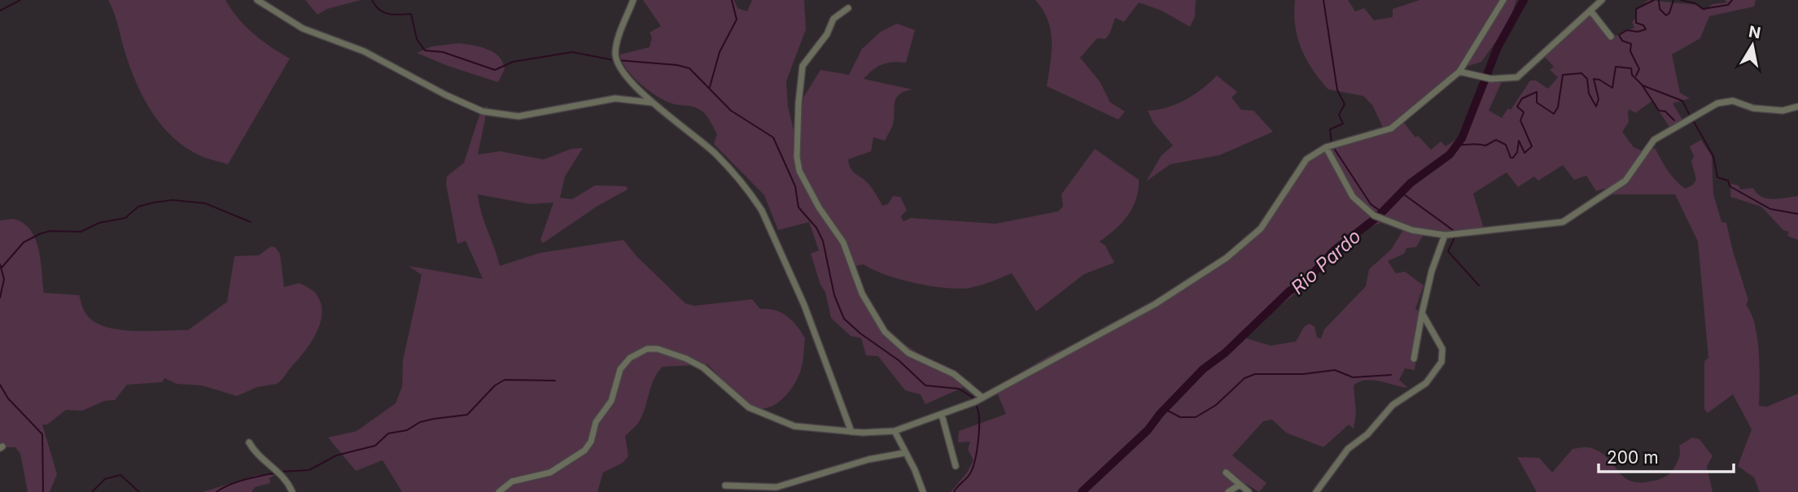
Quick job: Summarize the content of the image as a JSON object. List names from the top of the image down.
{
  "water": ["Rio Pardo"],
  "scale_bar": "200 m",
  "north": "top"
}
